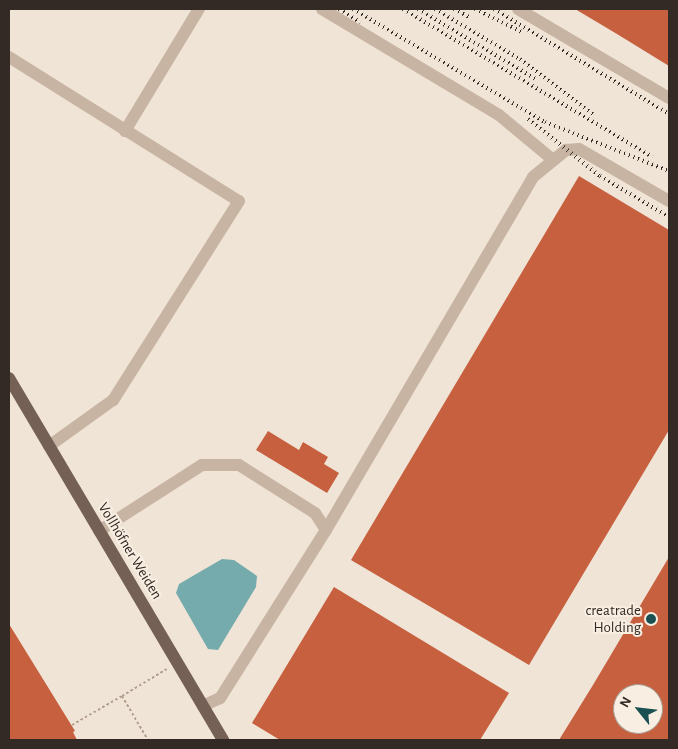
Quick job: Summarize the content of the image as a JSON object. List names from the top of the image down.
{
  "streets": {
    "main road": ["Vollhöfner Weiden"]
  },
  "places": ["creatrade Holding"],
  "north": "top left"
}
